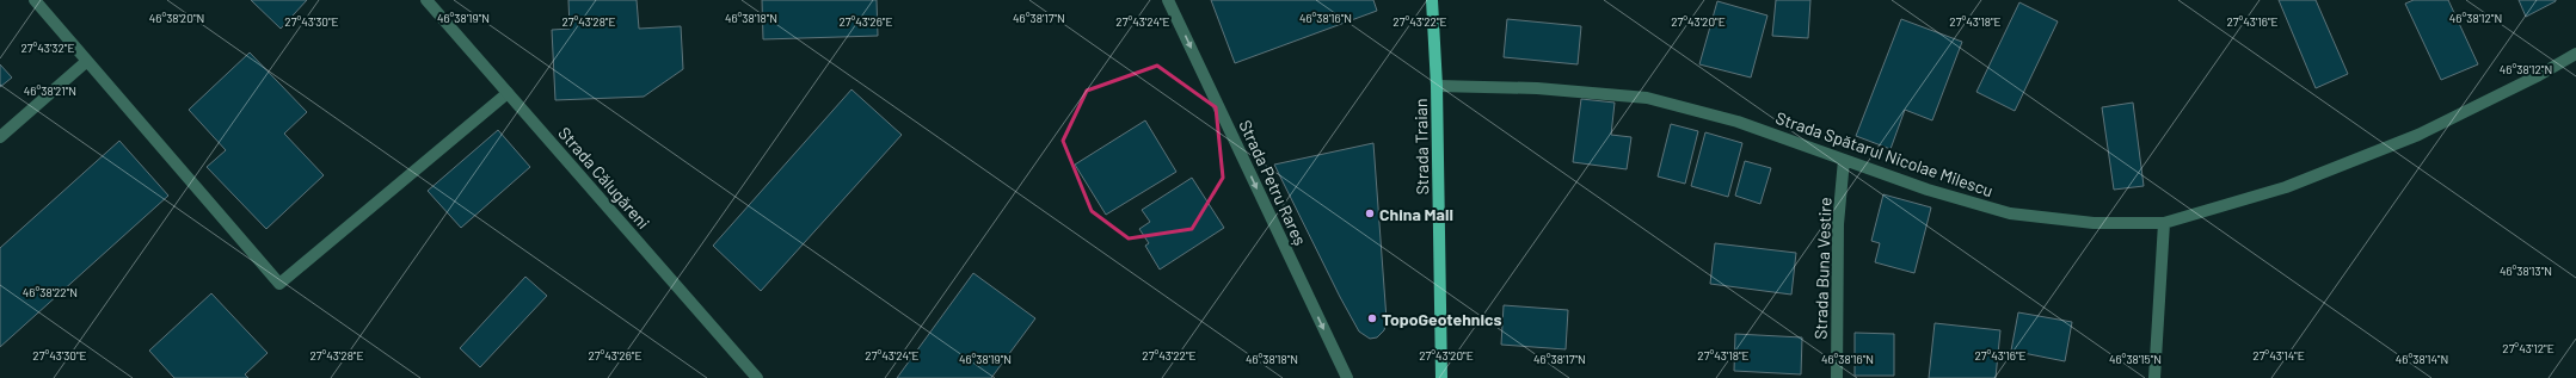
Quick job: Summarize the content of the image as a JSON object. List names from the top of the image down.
{
  "streets": {
    "main road": ["Strada Traian"],
    "street": [
      "Strada Spătarul Nicolae Milescu",
      "Strada Călugăreni",
      "Strada Petru Rareș",
      "Strada Buna Vestire"
    ]
  },
  "crossings": [
    ["Strada Traian", "Strada Spătarul Nicolae Milescu"],
    ["Strada Spătarul Nicolae Milescu", "Strada Buna Vestire"]
  ],
  "one_way": ["Strada Petru Rareș"],
  "places": ["China Mall", "TopoGeotehnics"],
  "coordinates": [
    "46°38'20\"N",
    "46°38'19\"N",
    "46°38'18\"N",
    "46°38'17\"N",
    "46°38'16\"N",
    "46°38'12\"N",
    "27°43'30\"E",
    "27°43'28\"E",
    "27°43'26\"E",
    "27°43'24\"E",
    "27°43'22\"E",
    "27°43'20\"E",
    "27°43'18\"E",
    "27°43'16\"E",
    "27°43'32\"E",
    "46°38'21\"N",
    "46°38'13\"N",
    "46°38'22\"N",
    "27°43'12\"E",
    "27°43'14\"E",
    "46°38'15\"N",
    "46°38'14\"N"
  ]
}
